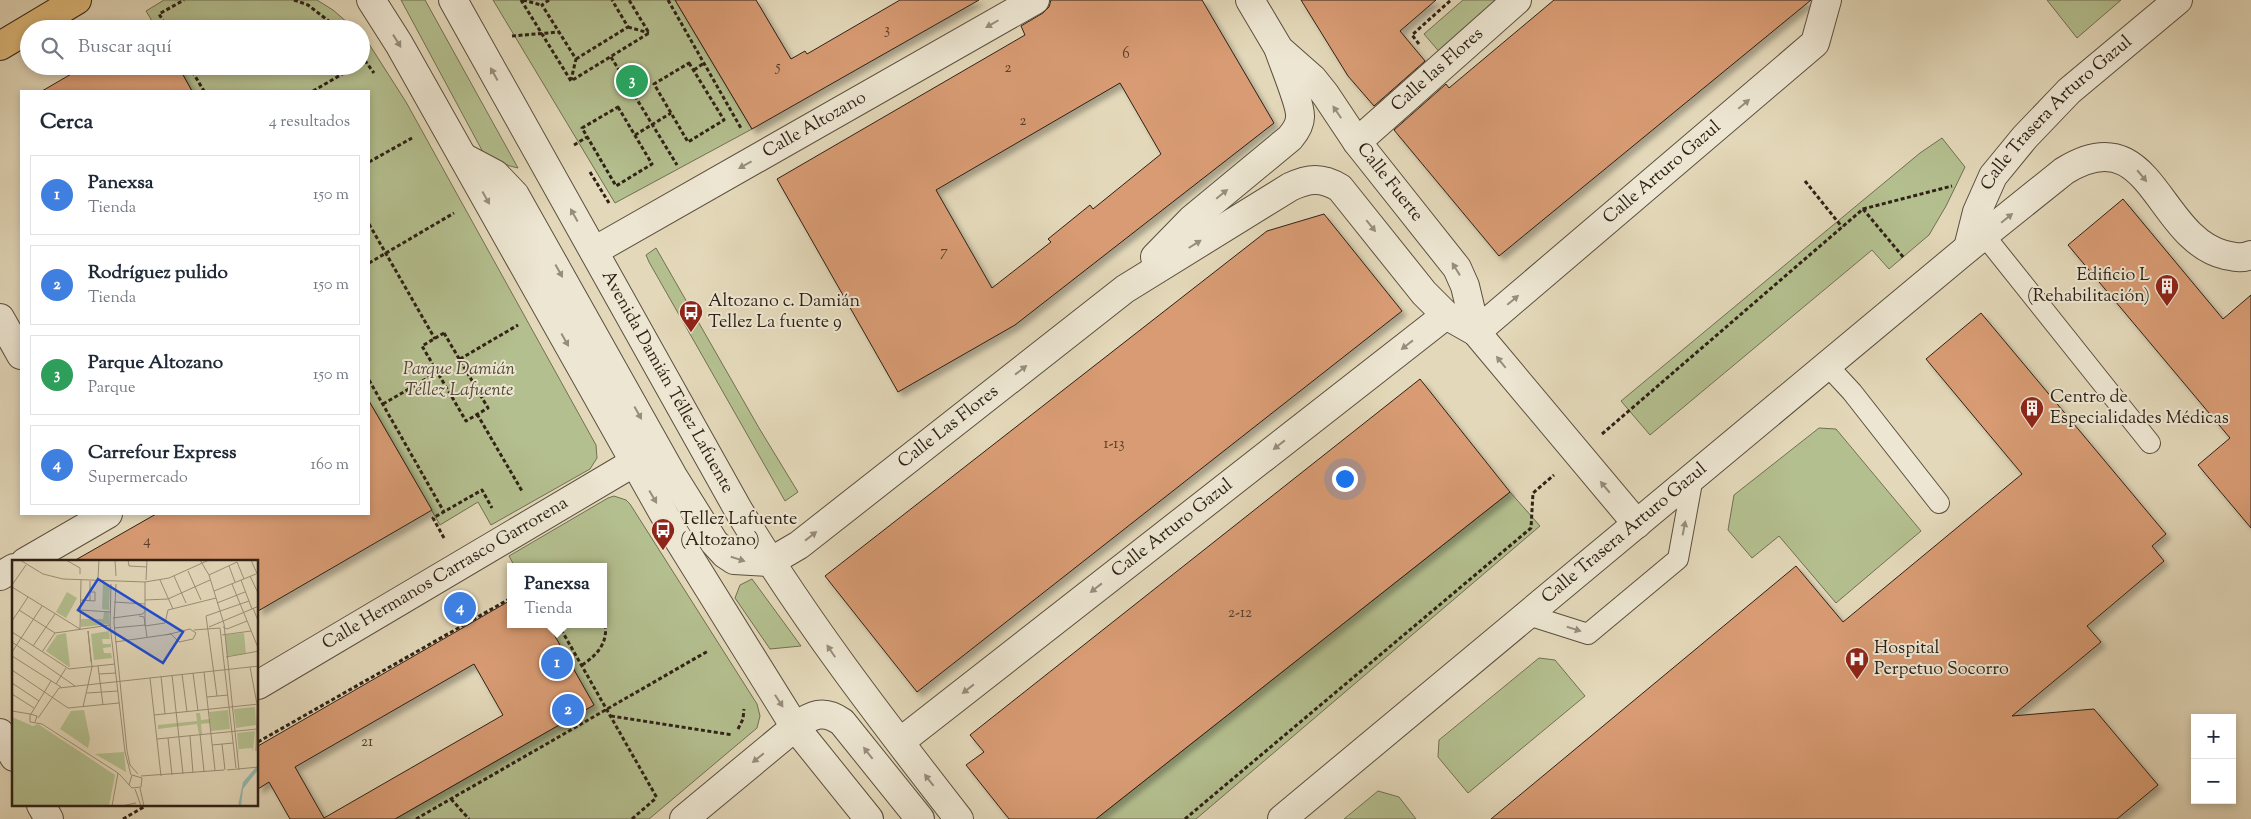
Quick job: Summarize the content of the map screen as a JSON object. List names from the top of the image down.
{
  "streets": {
    "street": [
      "Calle las Flores",
      "Calle Trasera Arturo Gazul",
      "Calle Altozano",
      "Calle Arturo Gazul",
      "Calle Fuerte",
      "Avenida Damián Téllez Lafuente",
      "Calle Las Flores",
      "Calle Hermanos Carrasco Garrorena"
    ]
  },
  "crossings": [
    ["Calle las Flores", "Calle Fuerte"],
    ["Calle Trasera Arturo Gazul", "Calle Fuerte"],
    ["Calle Altozano", "Avenida Damián Téllez Lafuente"],
    ["Calle Arturo Gazul", "Calle Fuerte"],
    ["Calle Arturo Gazul", "Avenida Damián Téllez Lafuente"],
    ["Calle Fuerte", "Calle Las Flores"],
    ["Avenida Damián Téllez Lafuente", "Calle Las Flores"]
  ],
  "one_way": ["Calle Altozano", "Calle Las Flores"],
  "parks": ["Parque Damián Téllez Lafuente"],
  "places": {
    "building": ["Edificio L (Rehabilitación)", "Centro de Especialidades Médicas"],
    "bus stop": ["Altozano c. Damián Tellez La fuente 9", "Tellez Lafuente (Altozano)"],
    "hospital": ["Hospital Perpetuo Socorro"]
  },
  "house_numbers": [
    "3",
    "6",
    "5",
    "2",
    "2",
    "7",
    "1-13",
    "4",
    "2-12",
    "21"
  ],
  "page": {
    "search": "Buscar aquí",
    "pins": [
      "3",
      "4",
      "1",
      "2"
    ],
    "heading": ["Cerca", "4 resultados"],
    "list": [
      {
        "mark": "1",
        "name": "Panexsa",
        "note": "Tienda",
        "value": "150 m"
      },
      {
        "mark": "2",
        "name": "Rodríguez pulido",
        "note": "Tienda",
        "value": "150 m"
      },
      {
        "mark": "3",
        "name": "Parque Altozano",
        "note": "Parque",
        "value": "150 m"
      },
      {
        "mark": "4",
        "name": "Carrefour Express",
        "note": "Supermercado",
        "value": "160 m"
      }
    ],
    "popup": ["Panexsa", "Tienda"],
    "map_buttons": ["+", "−"]
  }
}
